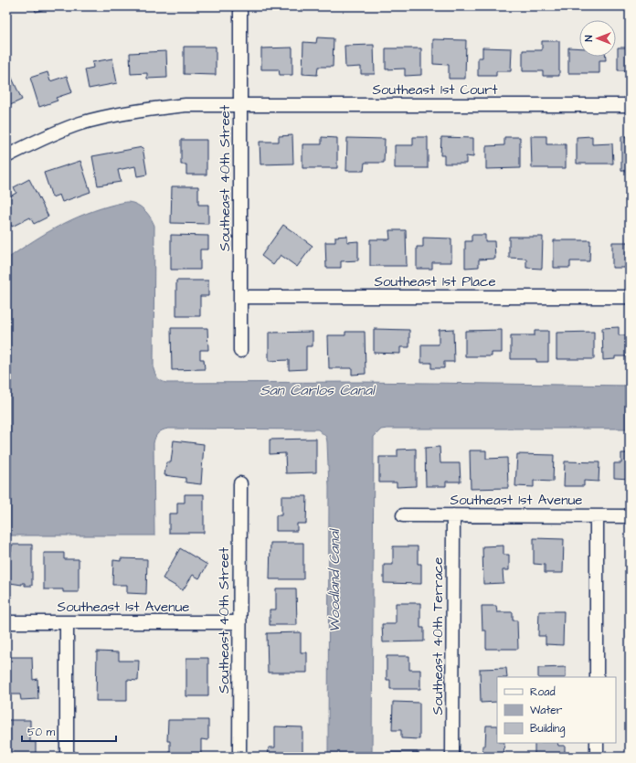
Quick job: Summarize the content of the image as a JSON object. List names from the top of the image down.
{
  "streets": {
    "street": [
      "Southeast 1st Court",
      "Southeast 40th Street",
      "Southeast 1st Place",
      "Southeast 1st Avenue",
      "Southeast 40th Terrace"
    ]
  },
  "crossings": [
    ["Southeast 1st Court", "Southeast 40th Street"],
    ["Southeast 40th Street", "Southeast 1st Place"],
    ["Southeast 40th Street", "Southeast 1st Avenue"],
    ["Southeast 1st Avenue", "Southeast 40th Terrace"]
  ],
  "water": ["San Carlos Canal", "Woodland Canal"],
  "legend": ["Road", "Water", "Building"],
  "scale_bar": "50 m",
  "north": "left"
}
